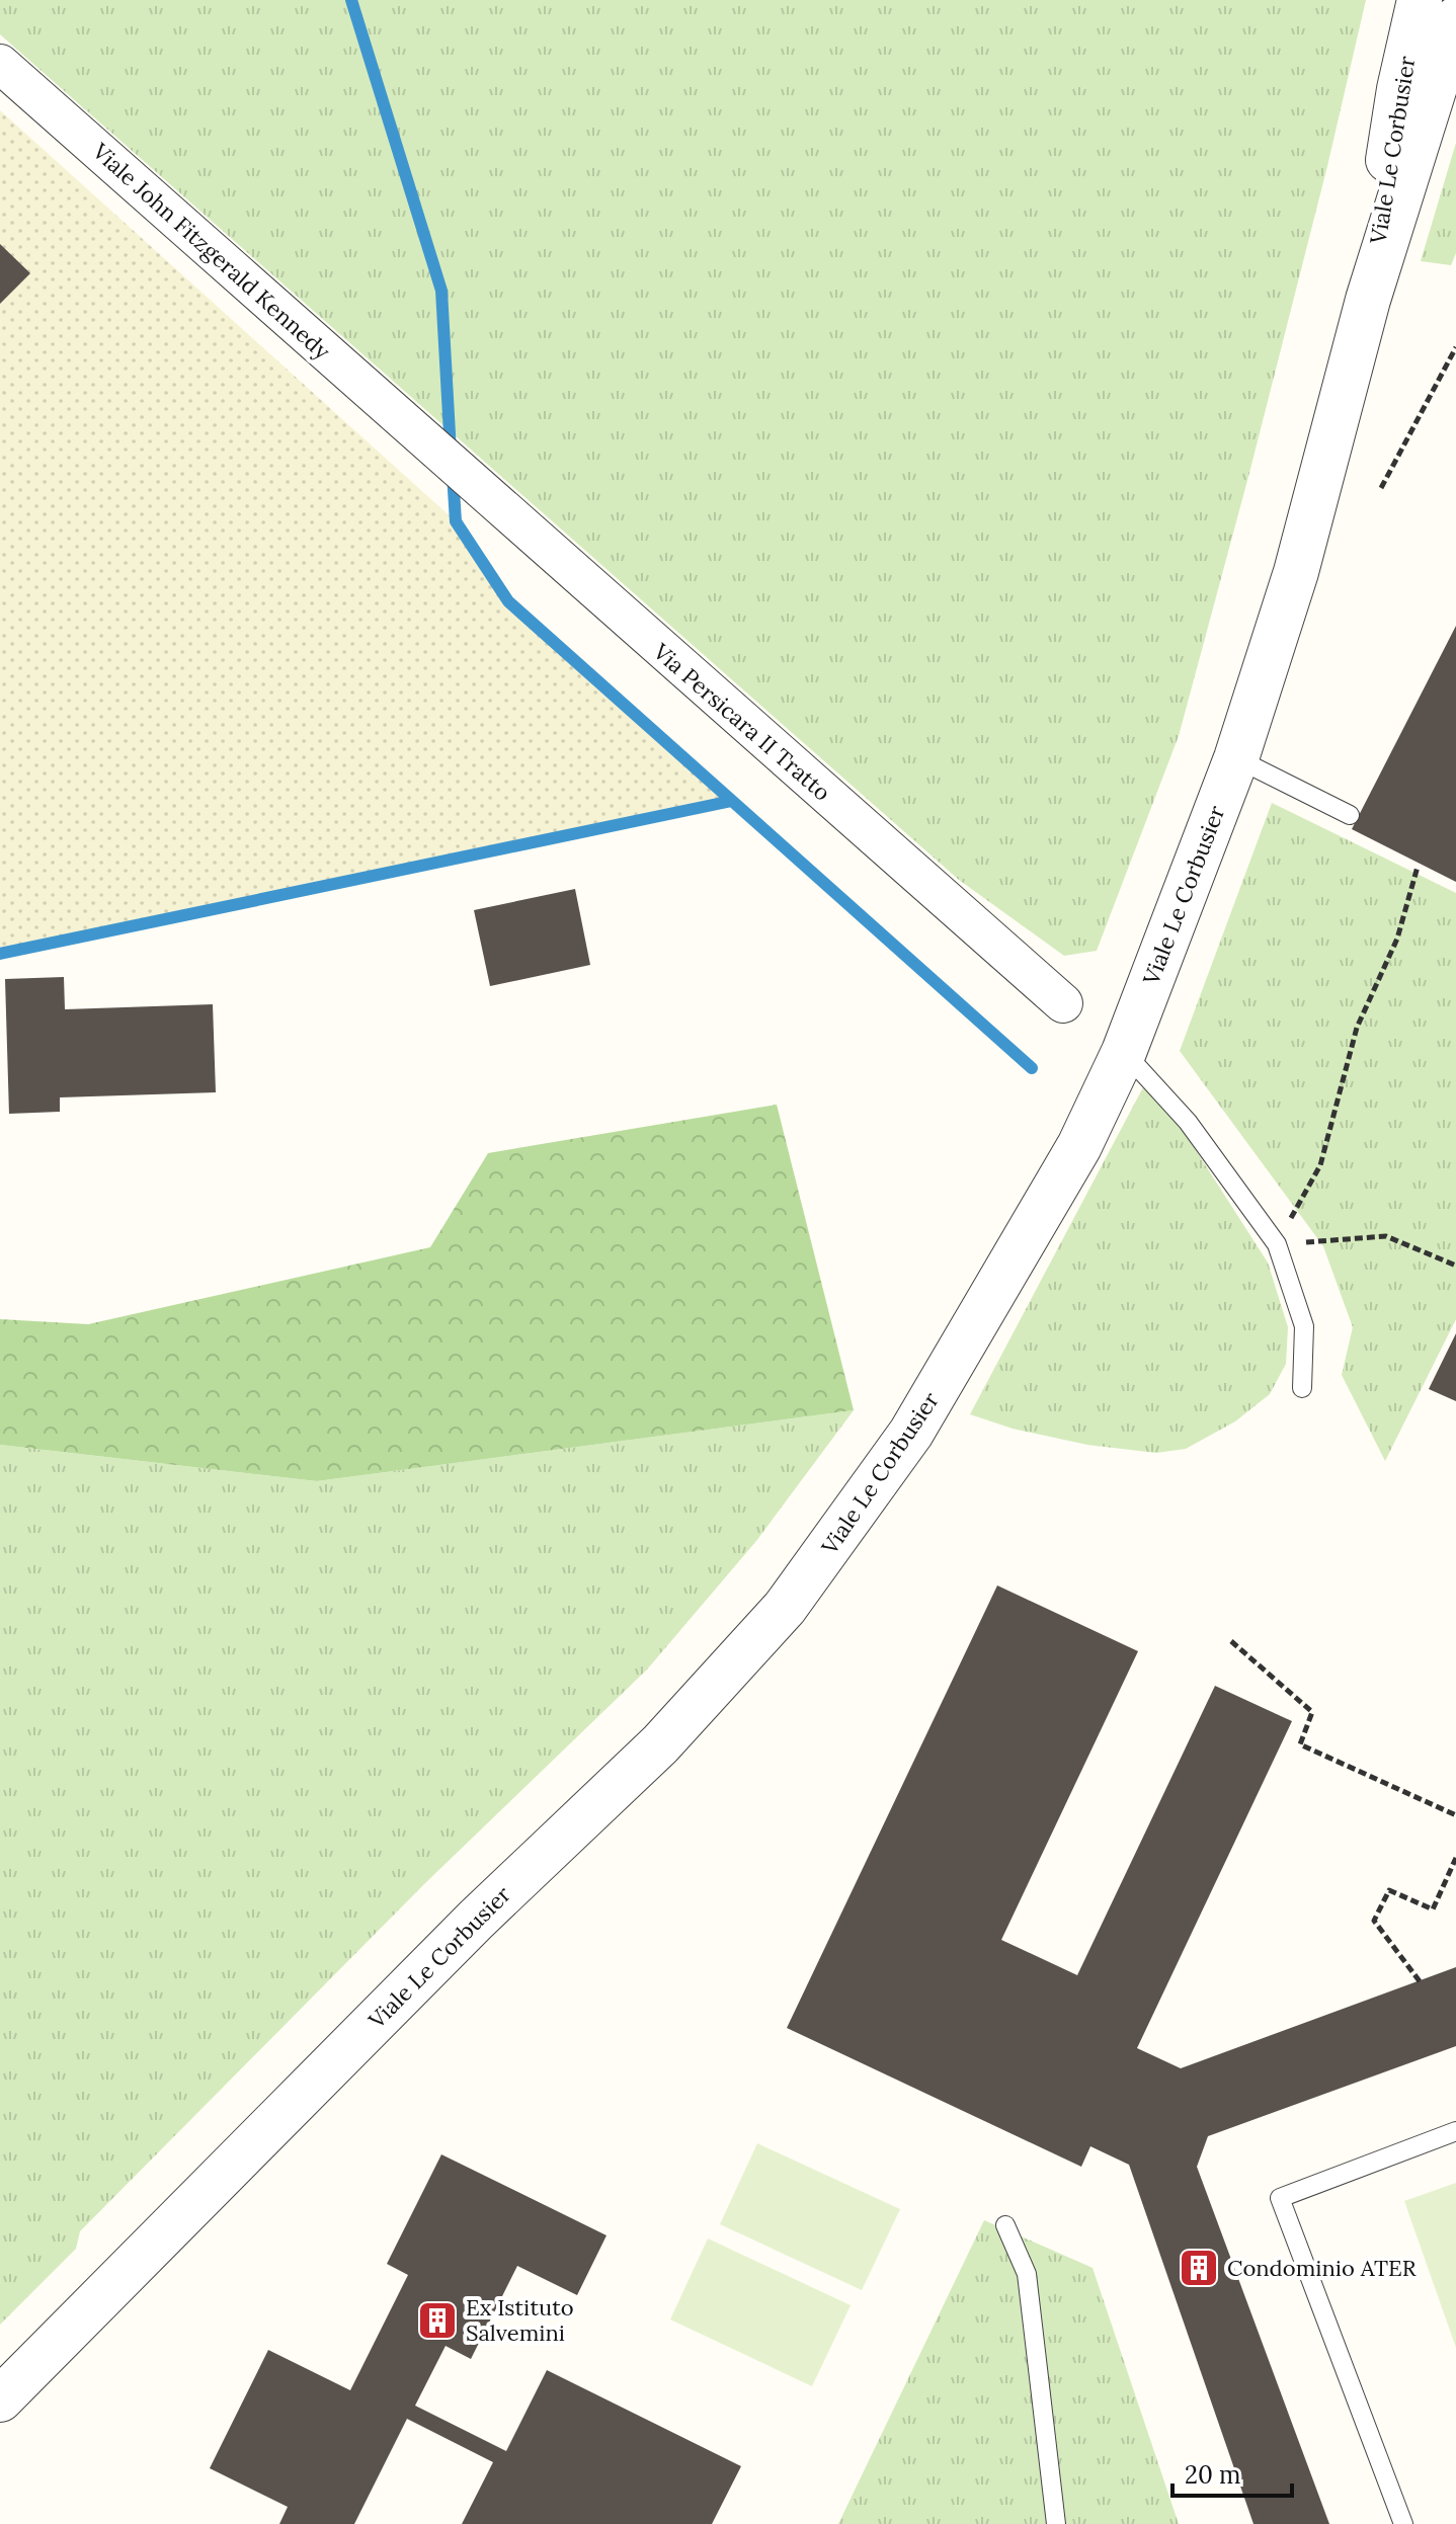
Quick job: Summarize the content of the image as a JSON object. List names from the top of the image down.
{
  "streets": {
    "street": ["Viale Le Corbusier", "Viale John Fitzgerald Kennedy", "Via Persicara II Tratto"]
  },
  "crossings": [
    ["Viale John Fitzgerald Kennedy", "Via Persicara II Tratto"]
  ],
  "places": {
    "building": ["Condominio ATER", "Ex Istituto Salvemini"]
  },
  "scale_bar": "20 m"
}
